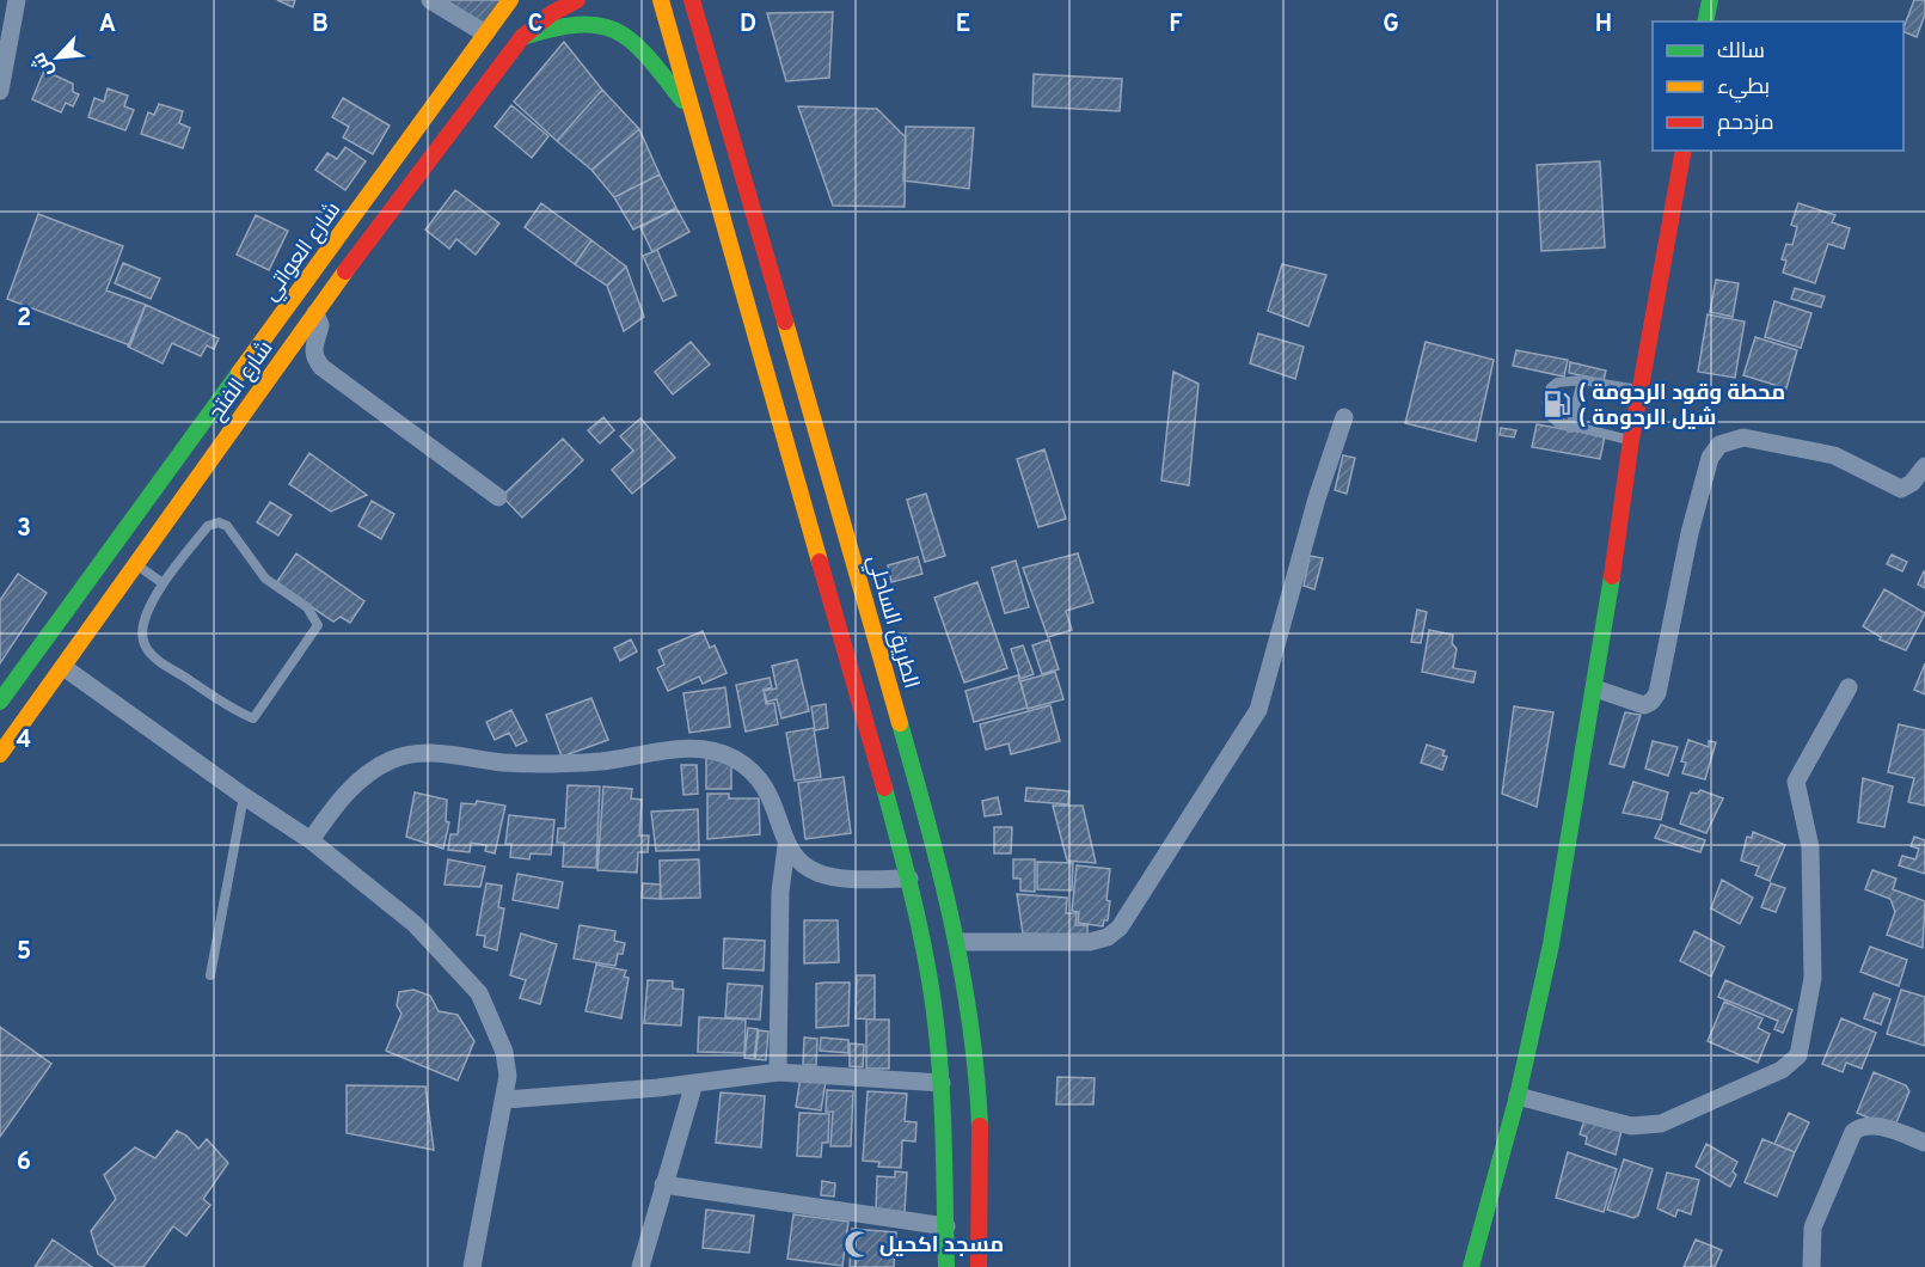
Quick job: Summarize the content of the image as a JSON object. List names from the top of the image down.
{
  "streets": {
    "main road": ["شارع العواتي", "شارع الفتح", "الطريق الساحلي"]
  },
  "places": {
    "fuel station": ["( محطة وقود الرحومة ( شيل الرحومة"],
    "mosque": ["مسجد اكحيل"]
  },
  "legend": ["سالك", "بطيء", "مزدحم"],
  "north": "bottom left",
  "grid": {
    "columns": [
      "A",
      "B",
      "C",
      "D",
      "E",
      "F",
      "G",
      "H"
    ],
    "rows": [
      "2",
      "3",
      "4",
      "5",
      "6"
    ]
  }
}
